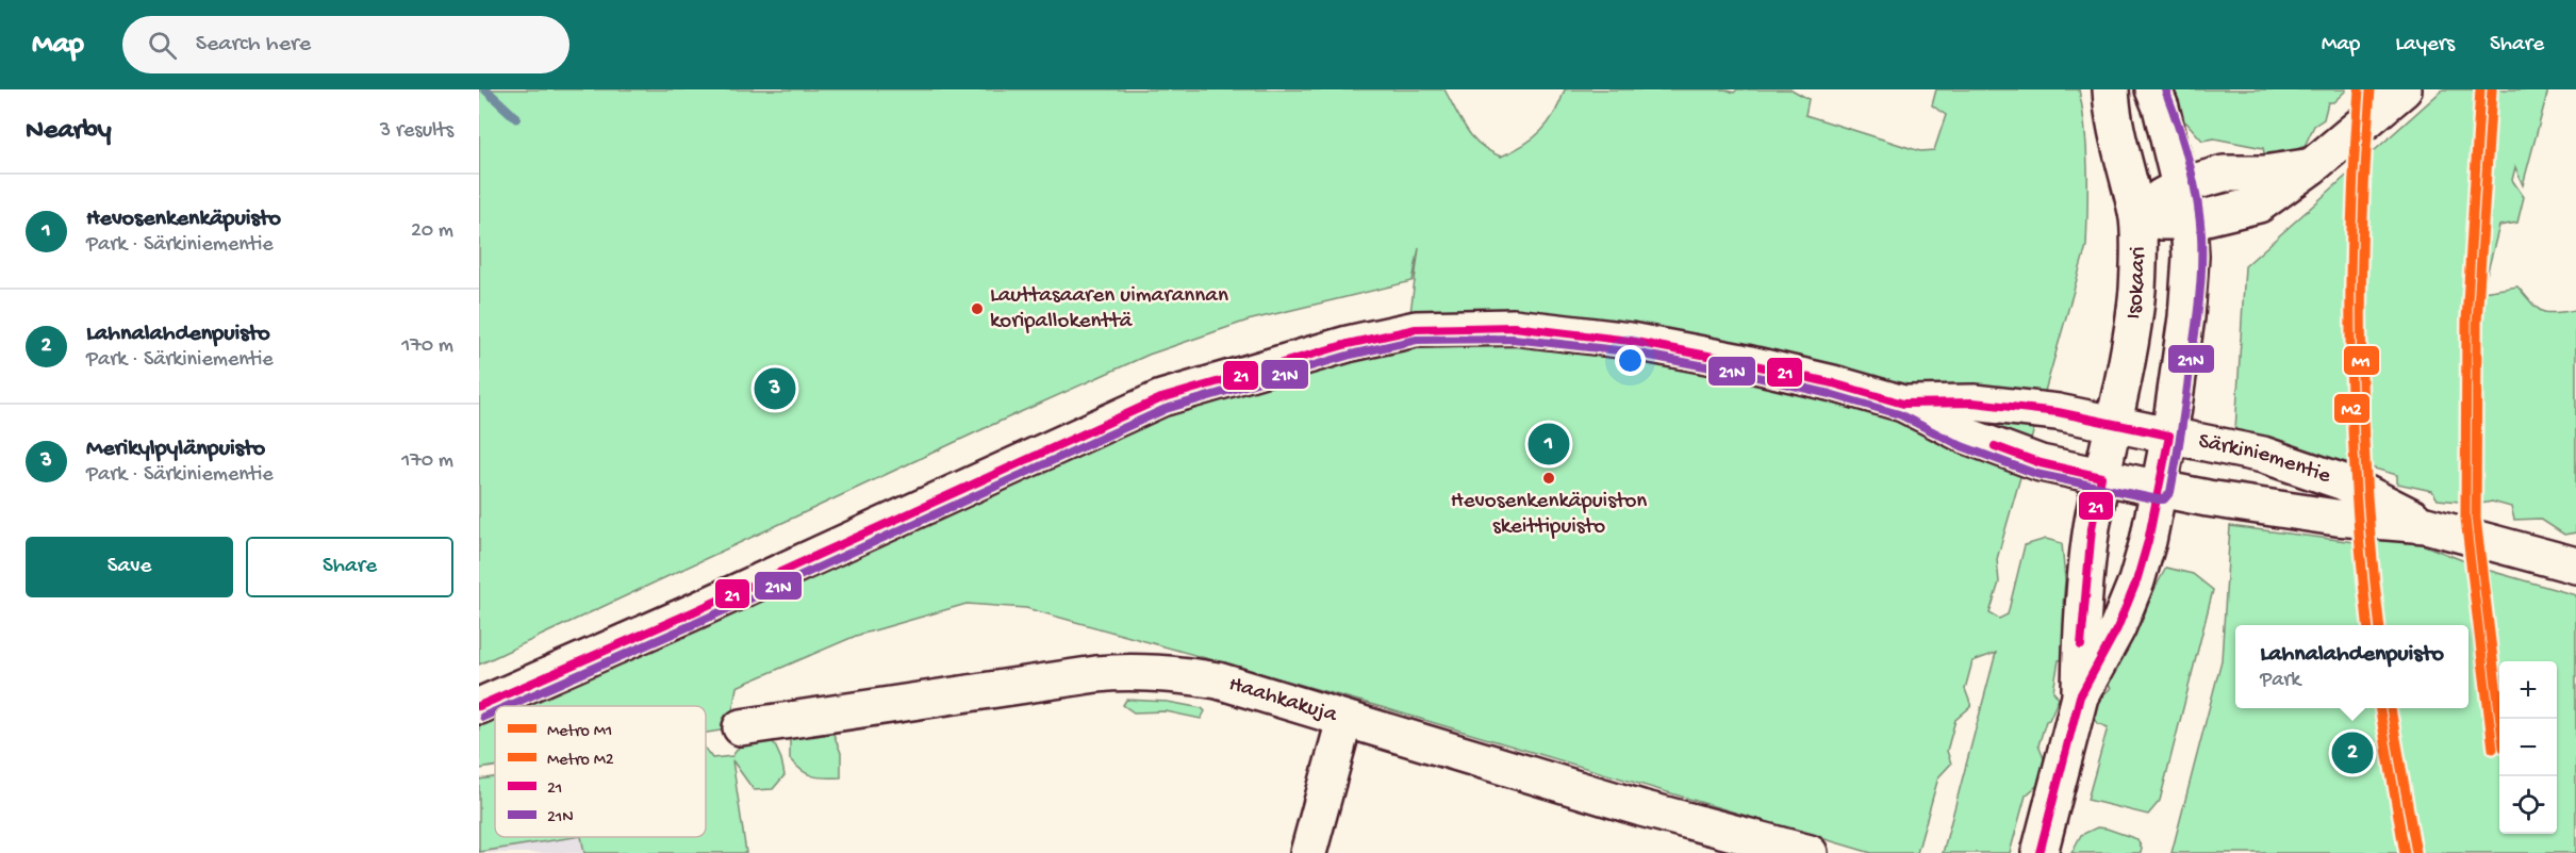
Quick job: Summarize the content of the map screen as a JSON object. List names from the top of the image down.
{
  "streets": {
    "street": ["Isokaari", "Särkiniementie", "Haahkakuja"]
  },
  "crossings": [
    ["Isokaari", "Särkiniementie"]
  ],
  "places": ["Lauttasaaren uimarannan koripallokenttä", "Hevosenkenkäpuiston skeittipuisto"],
  "lines": [
    "metro line M1",
    "metro line M2",
    "transit line 21N",
    "transit line 21"
  ],
  "legend": [
    "Metro M1",
    "Metro M2",
    "21",
    "21N"
  ],
  "page": {
    "header": "Map",
    "search": "Search here",
    "nav": ["Map", "Layers", "Share"],
    "heading": ["Nearby", "3 results"],
    "list": [
      {
        "mark": "1",
        "name": "Hevosenkenkäpuisto",
        "note": "Park · Särkiniementie",
        "value": "20 m"
      },
      {
        "mark": "2",
        "name": "Lahnalahdenpuisto",
        "note": "Park · Särkiniementie",
        "value": "170 m"
      },
      {
        "mark": "3",
        "name": "Merikylpylänpuisto",
        "note": "Park · Särkiniementie",
        "value": "170 m"
      }
    ],
    "pins": ["3", "1", "2"],
    "buttons": ["Save", "Share"],
    "popup": ["Lahnalahdenpuisto", "Park"],
    "map_buttons": ["+", "−"]
  }
}
